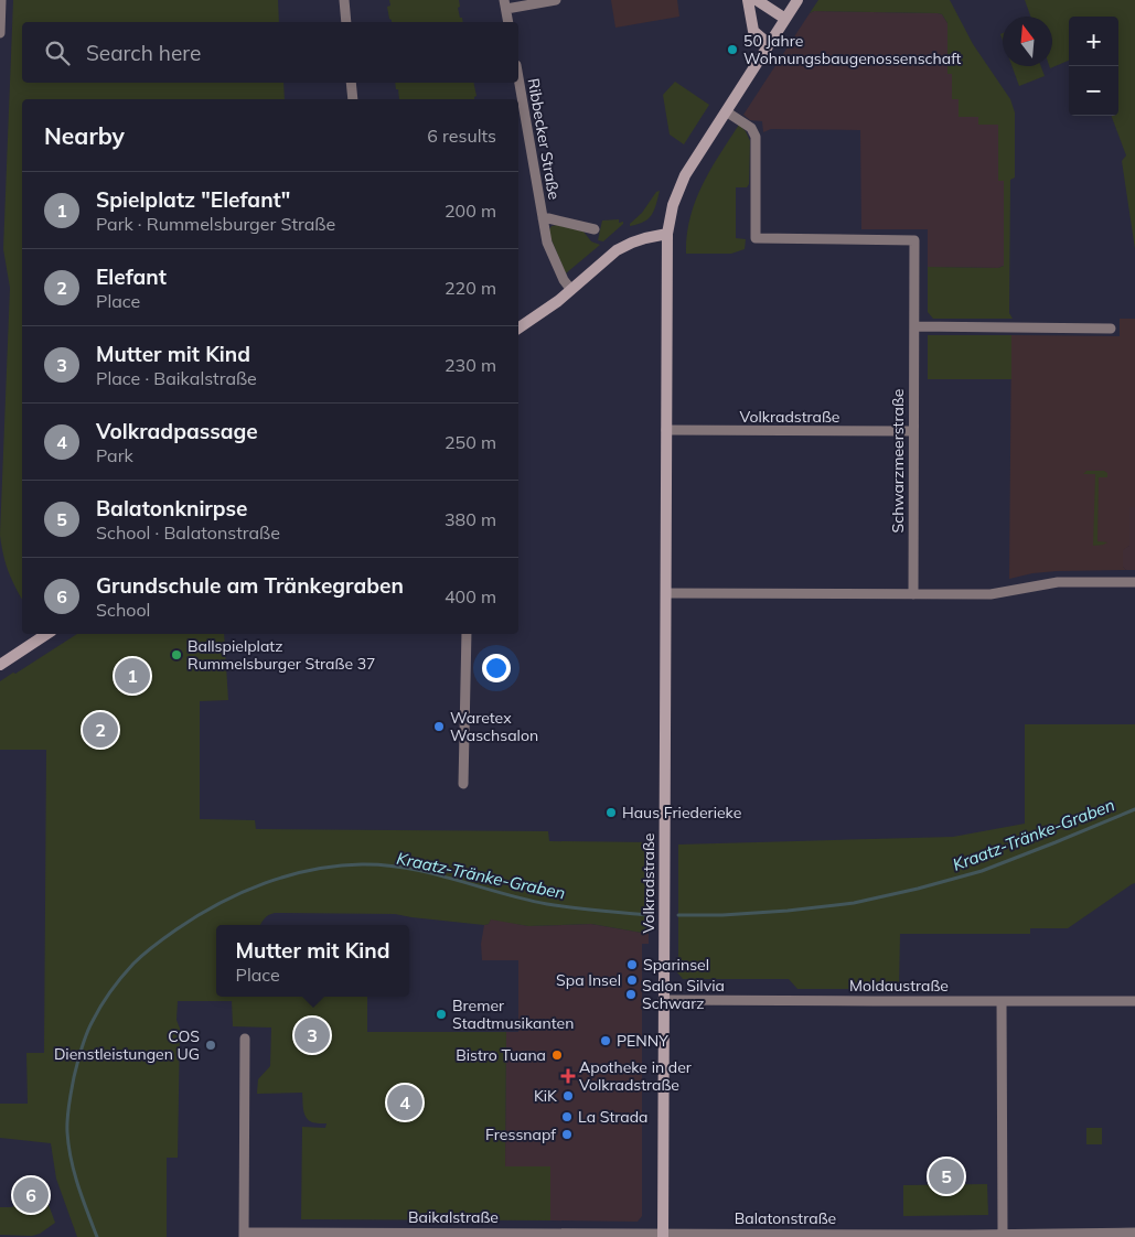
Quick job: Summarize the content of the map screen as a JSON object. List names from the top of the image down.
{
  "streets": {
    "street": [
      "Ribbecker Straße",
      "Volkradstraße",
      "Schwarzmeerstraße",
      "Moldaustraße",
      "Baikalstraße",
      "Balatonstraße"
    ]
  },
  "crossings": [
    ["Volkradstraße", "Schwarzmeerstraße"],
    ["Volkradstraße", "Moldaustraße"],
    ["Volkradstraße", "Baikalstraße"],
    ["Volkradstraße", "Balatonstraße"],
    ["Baikalstraße", "Balatonstraße"]
  ],
  "water": ["Kraatz-Tränke-Graben"],
  "places": {
    "other": [
      "50 Jahre Wohnungsbaugenossenschaft",
      "Ballspielplatz Rummelsburger Straße 37",
      "Waretex Waschsalon",
      "Haus Friederieke",
      "Sparinsel",
      "Spa Insel",
      "Salon Silvia Schwarz",
      "Bremer Stadtmusikanten",
      "PENNY",
      "COS Dienstleistungen UG",
      "Bistro Tuana",
      "KiK",
      "La Strada",
      "Fressnapf"
    ],
    "health": ["Apotheke in der Volkradstraße"]
  },
  "north": "top",
  "page": {
    "map_buttons": ["+", "−"],
    "search": "Search here",
    "heading": ["Nearby", "6 results"],
    "list": [
      {
        "mark": "1",
        "name": "Spielplatz \"Elefant\"",
        "note": "Park · Rummelsburger Straße",
        "value": "200 m"
      },
      {
        "mark": "2",
        "name": "Elefant",
        "note": "Place",
        "value": "220 m"
      },
      {
        "mark": "3",
        "name": "Mutter mit Kind",
        "note": "Place · Baikalstraße",
        "value": "230 m"
      },
      {
        "mark": "4",
        "name": "Volkradpassage",
        "note": "Park",
        "value": "250 m"
      },
      {
        "mark": "5",
        "name": "Balatonknirpse",
        "note": "School · Balatonstraße",
        "value": "380 m"
      },
      {
        "mark": "6",
        "name": "Grundschule am Tränkegraben",
        "note": "School",
        "value": "400 m"
      }
    ],
    "pins": [
      "1",
      "2",
      "3",
      "4",
      "5",
      "6"
    ],
    "popup": ["Mutter mit Kind", "Place"]
  }
}
